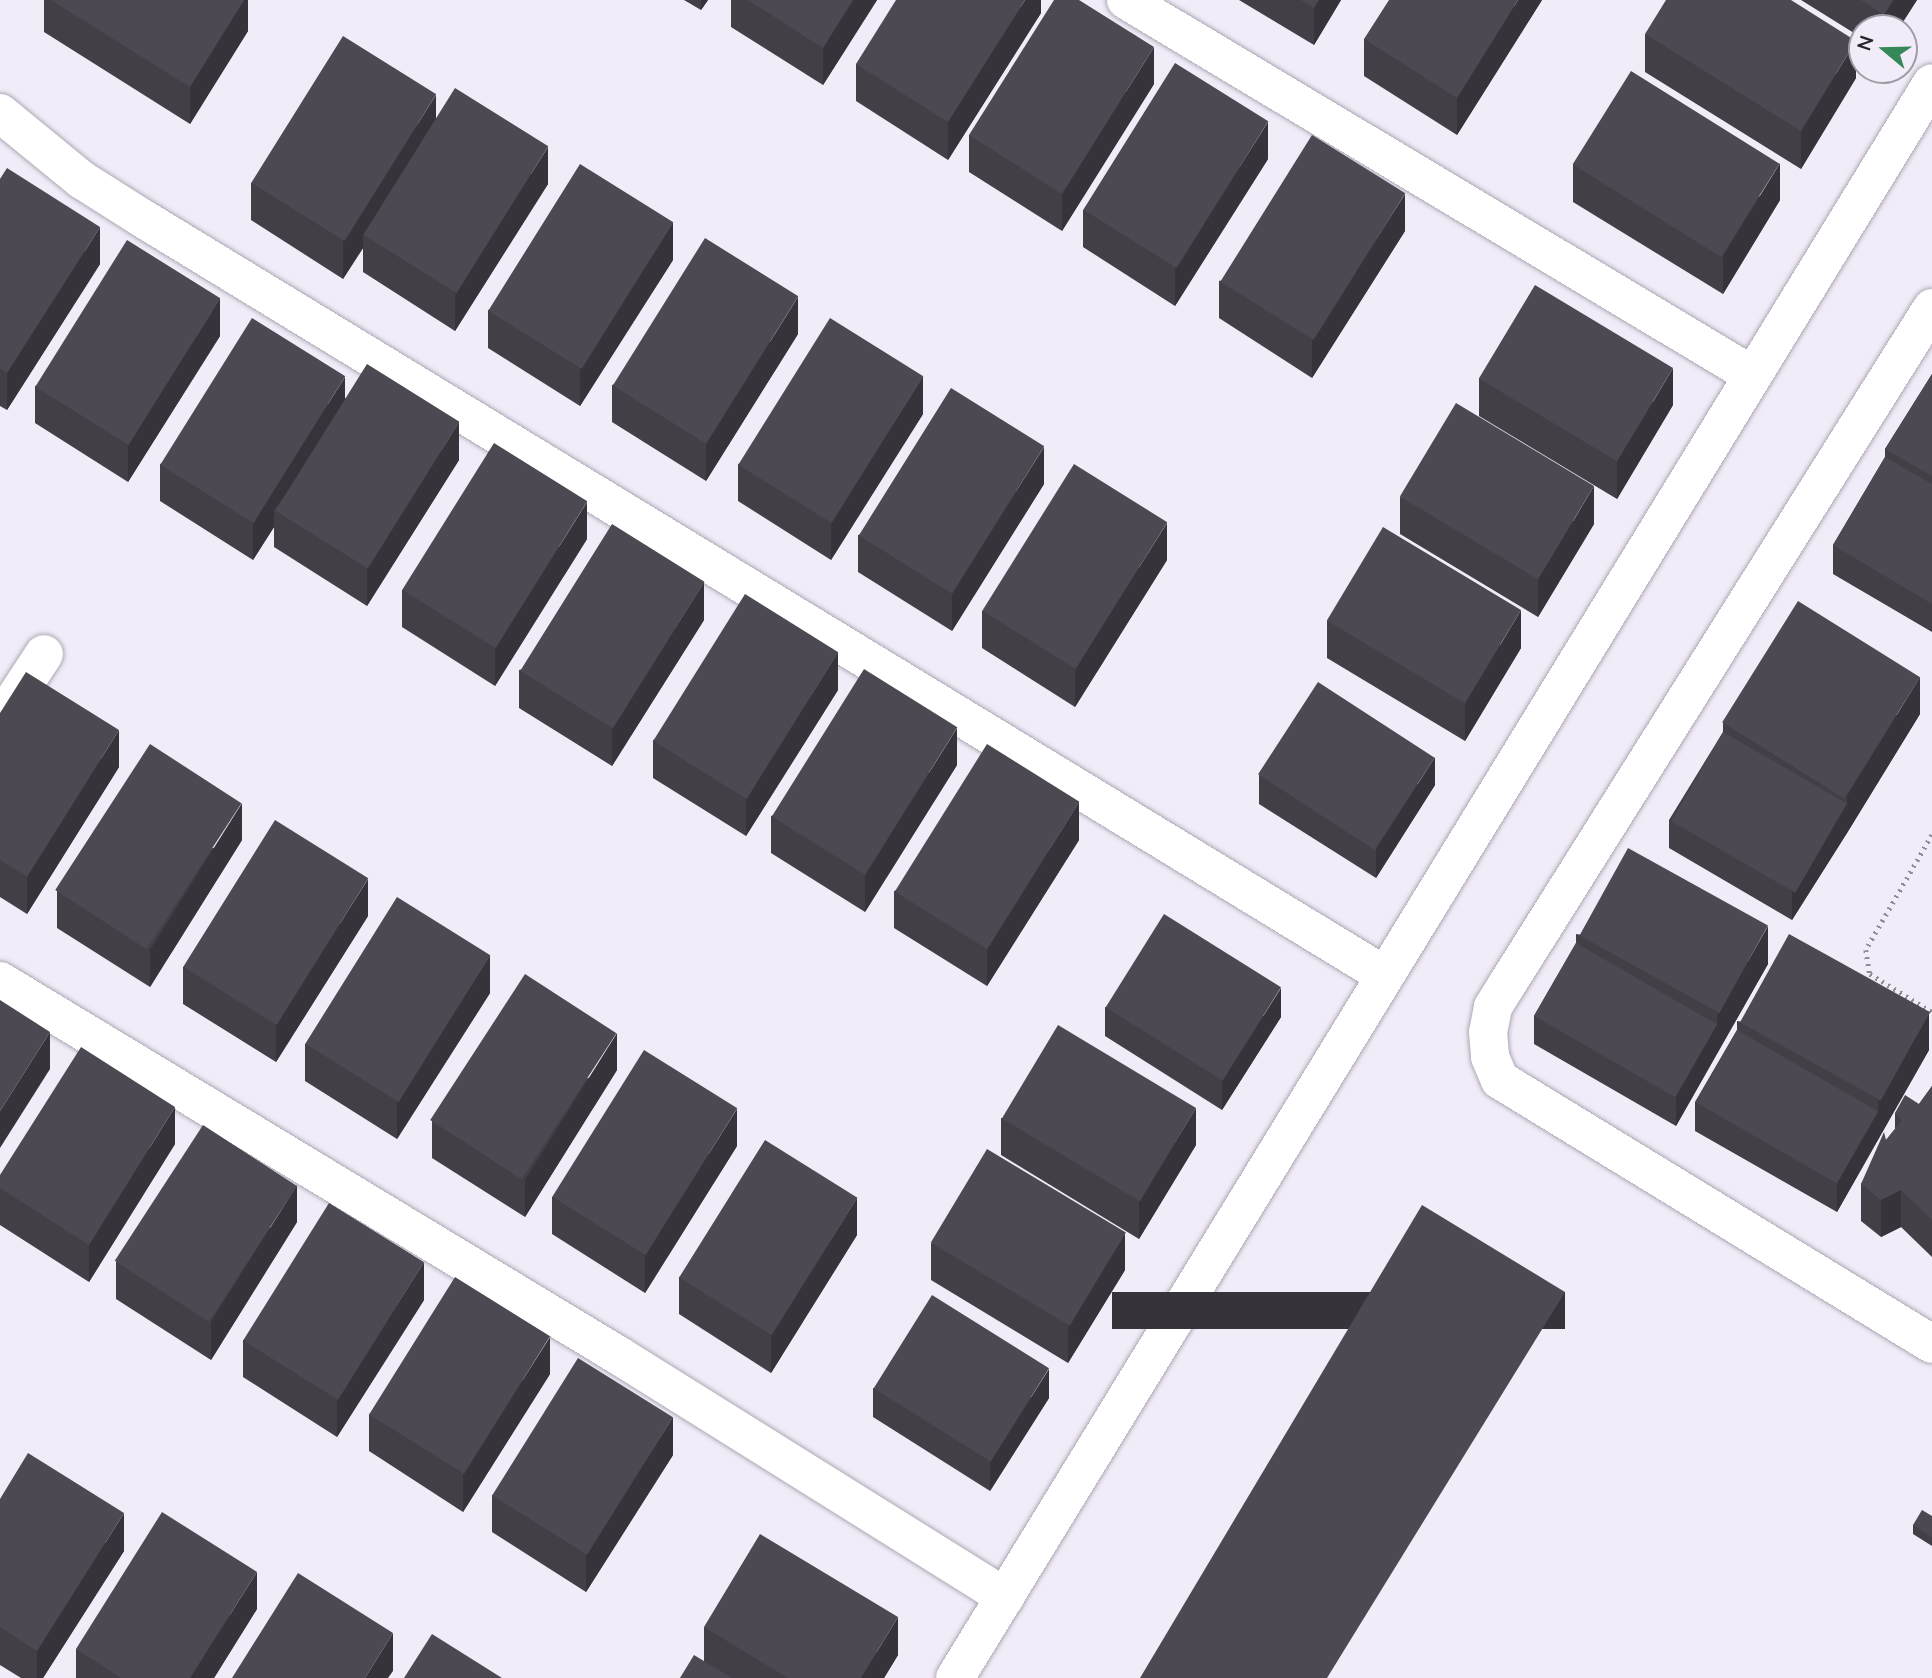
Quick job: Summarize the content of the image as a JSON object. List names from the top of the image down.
{
  "north": "left"
}
